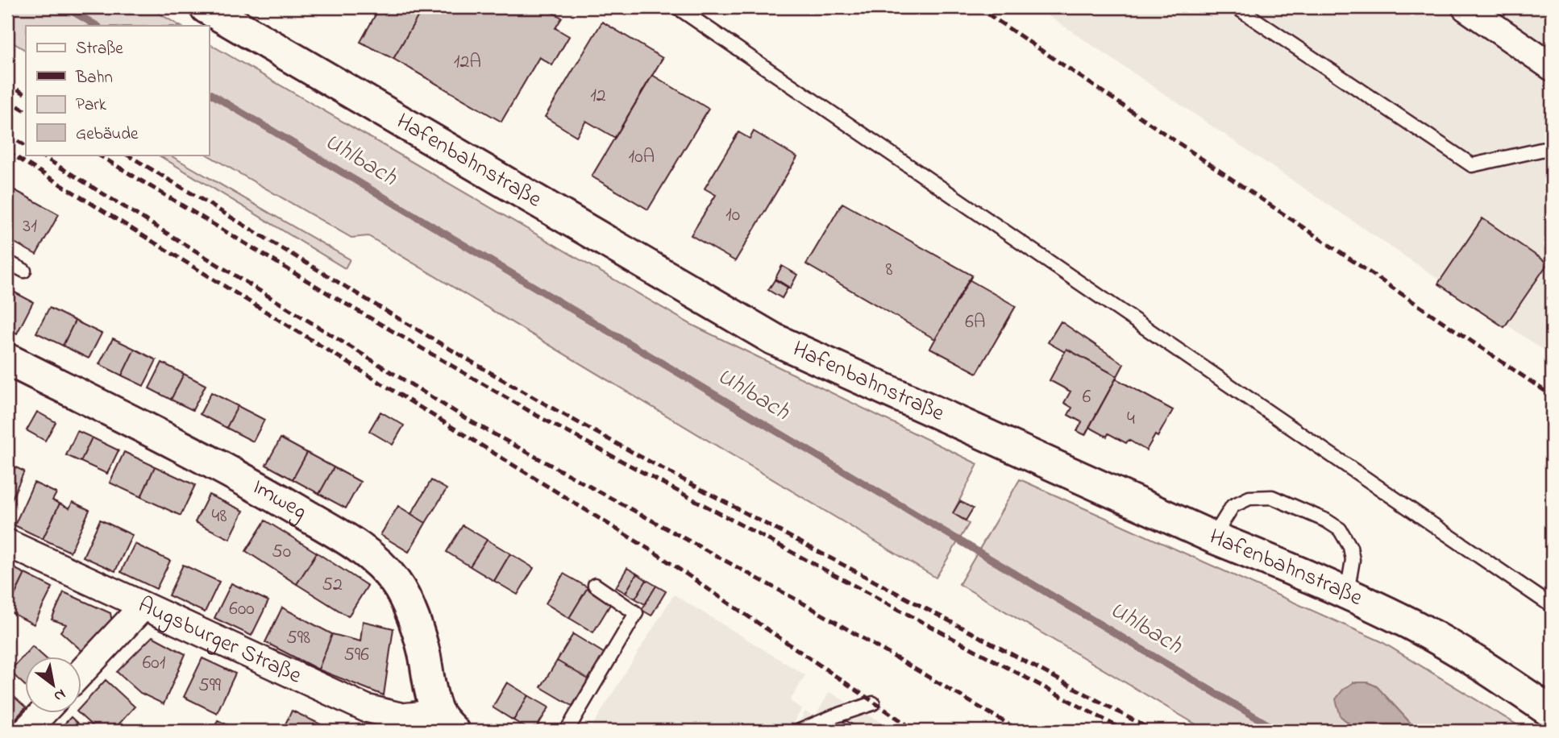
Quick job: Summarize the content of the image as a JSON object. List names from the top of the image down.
{
  "streets": {
    "main road": ["Hafenbahnstraße", "Imweg"],
    "street": ["Augsburger Straße"]
  },
  "crossings": [
    ["Imweg", "Augsburger Straße"]
  ],
  "water": ["Uhlbach"],
  "house_numbers": [
    "12A",
    "12",
    "10A",
    "10",
    "31",
    "8",
    "6A",
    "6",
    "4",
    "48",
    "50",
    "52",
    "600",
    "598",
    "596",
    "601",
    "599"
  ],
  "legend": [
    "Straße",
    "Bahn",
    "Park",
    "Gebäude"
  ],
  "north": "bottom right"
}
